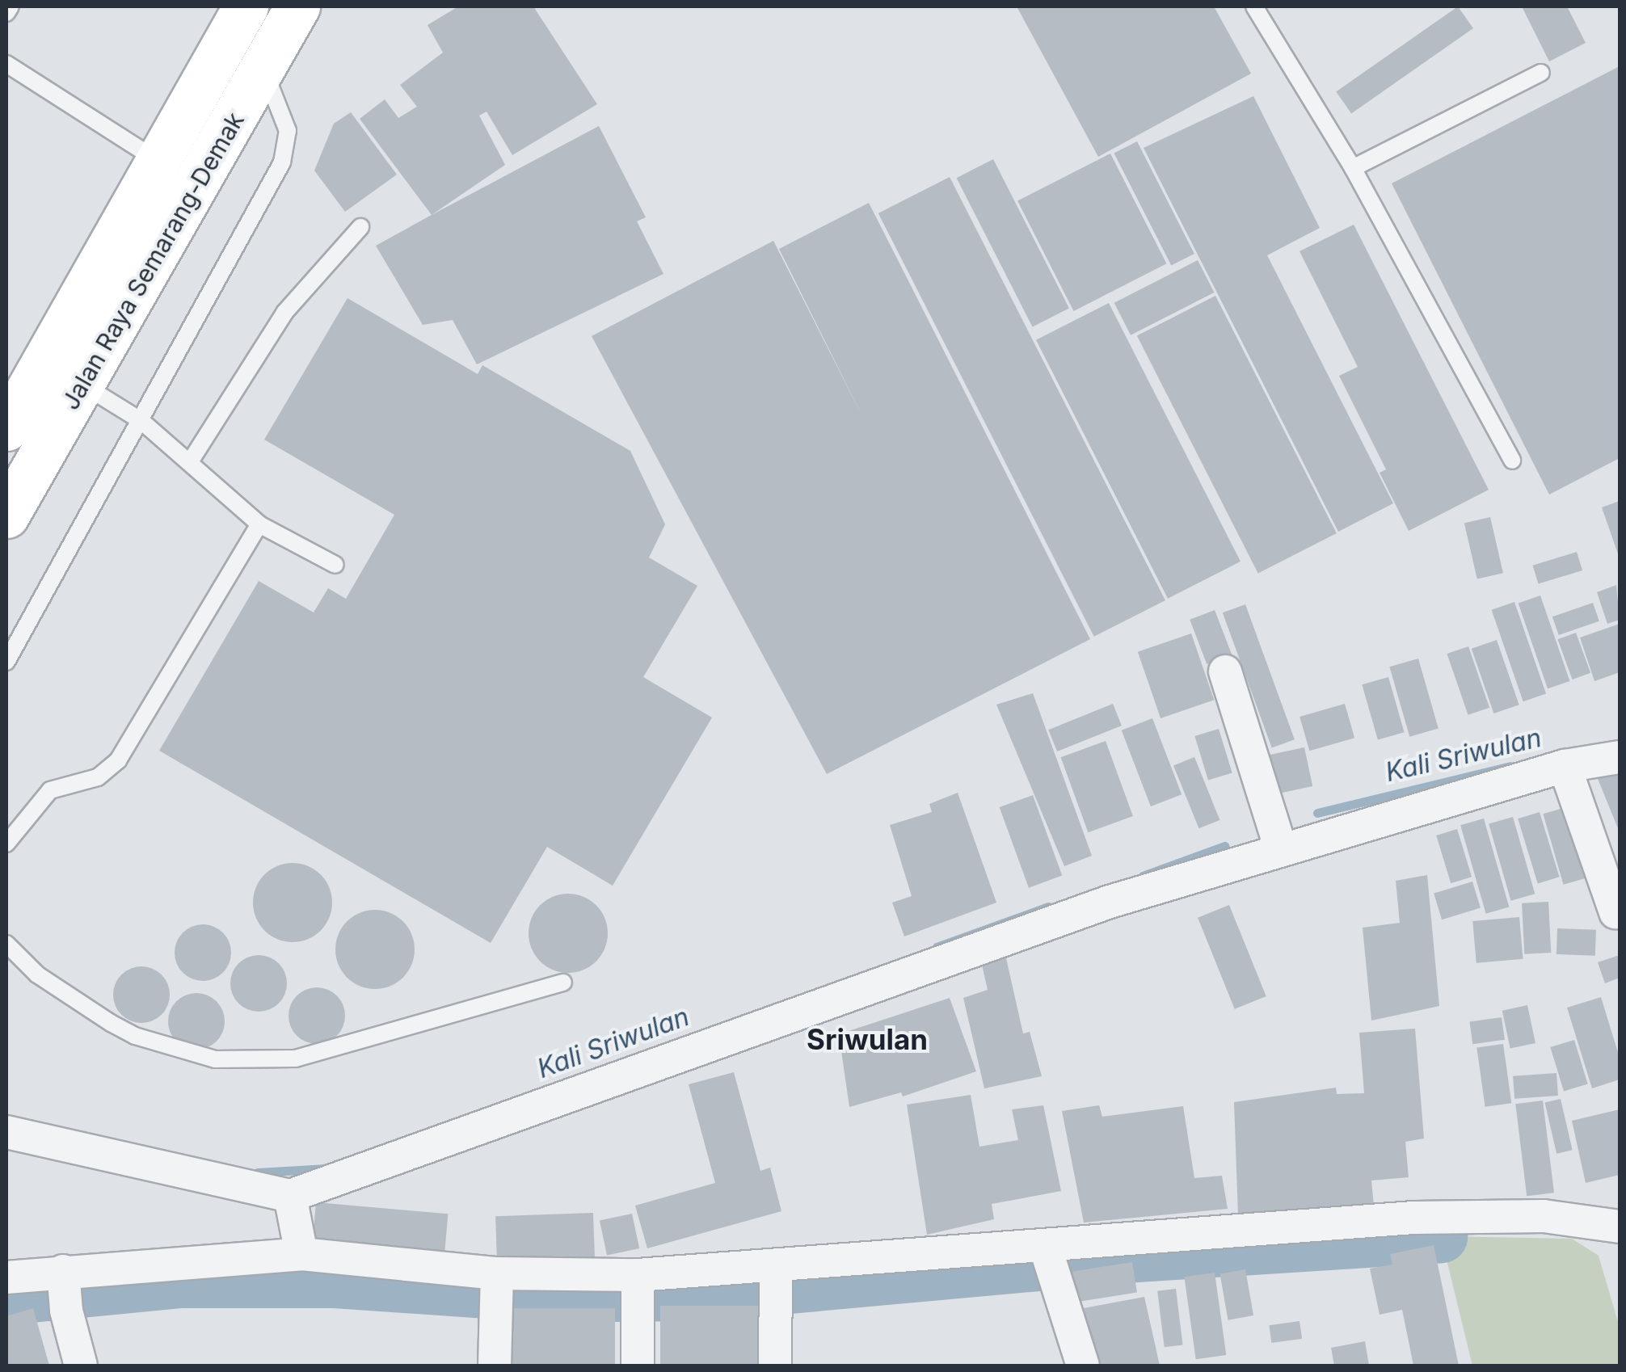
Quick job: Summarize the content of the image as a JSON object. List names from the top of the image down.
{
  "streets": {
    "highway": ["Jalan Raya Semarang-Demak"]
  },
  "districts": ["Sriwulan"],
  "water": ["Kali Sriwulan"]
}
